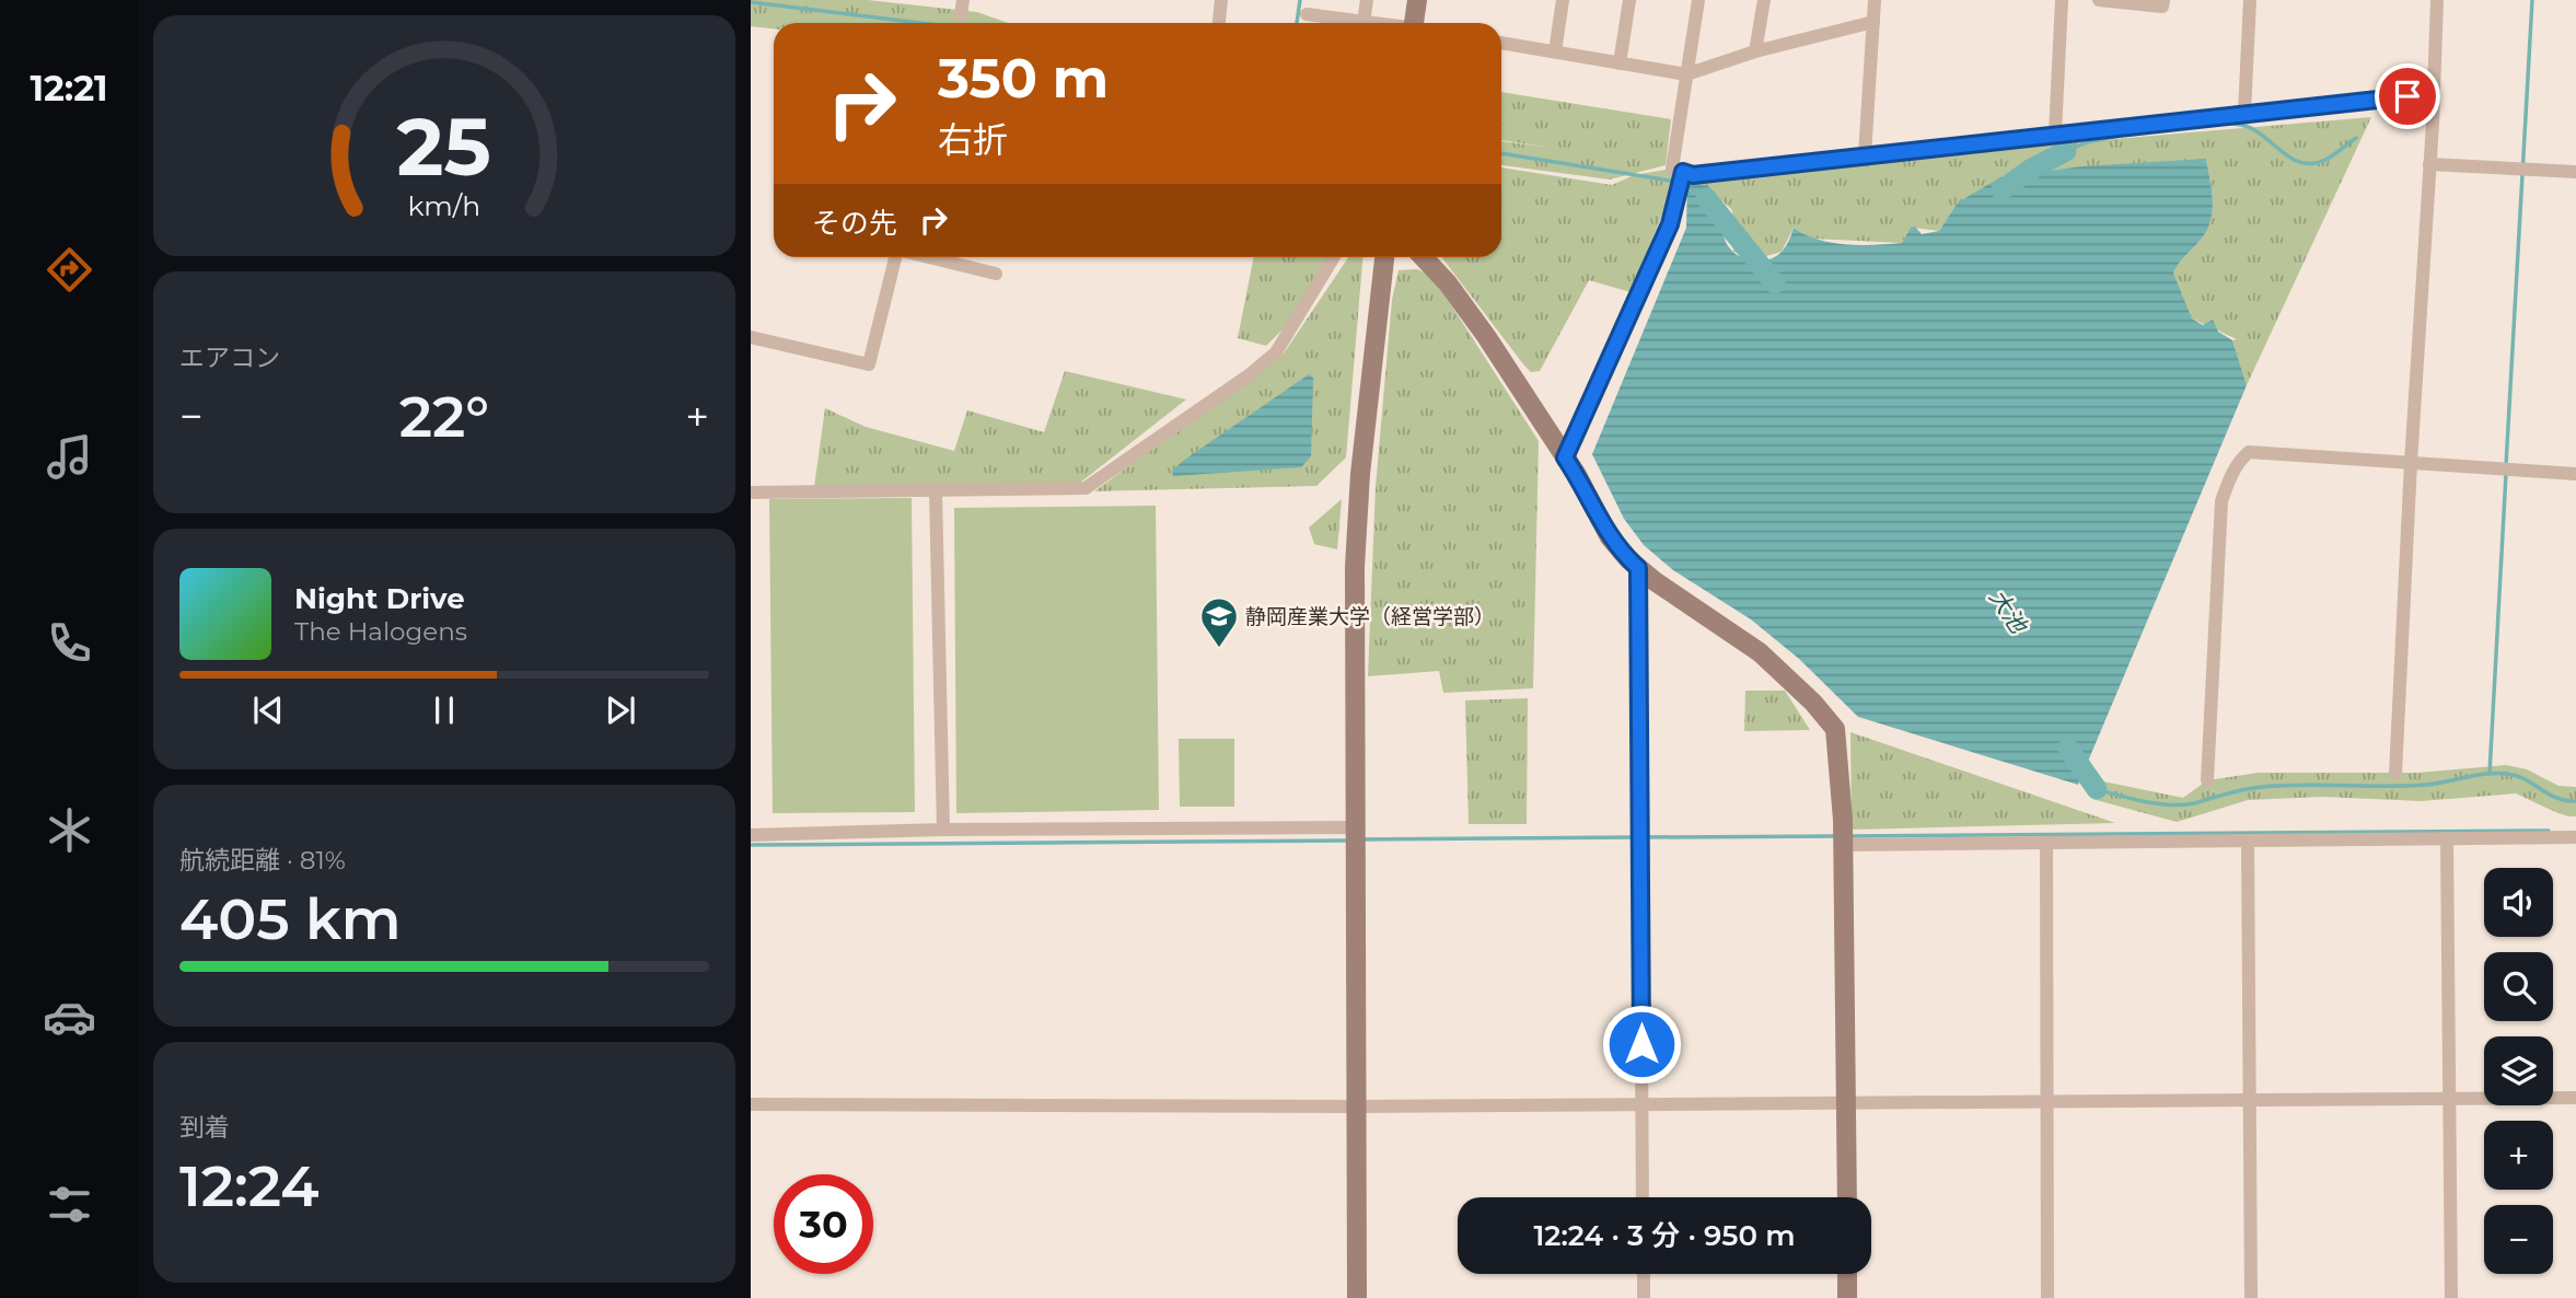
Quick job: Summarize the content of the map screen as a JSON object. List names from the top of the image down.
{
  "water": ["大池"],
  "places": {
    "school or university": ["静岡産業大学（経営学部）"]
  },
  "page": {
    "tabs": "12:21",
    "turn": ["350 m", "右折"],
    "then": "その先",
    "tile": [
      "エアコン",
      ["航続距離 · 81%", "405 km"],
      ["到着", "12:24"]
    ],
    "heat": ["−", "22°", "+"],
    "song": ["Night Drive", "The Halogens"],
    "map_buttons": ["+", "−"],
    "limit": "30",
    "trip": "12:24 · 3 分 · 950 m",
    "gauge": ["25", "km/h"]
  }
}
